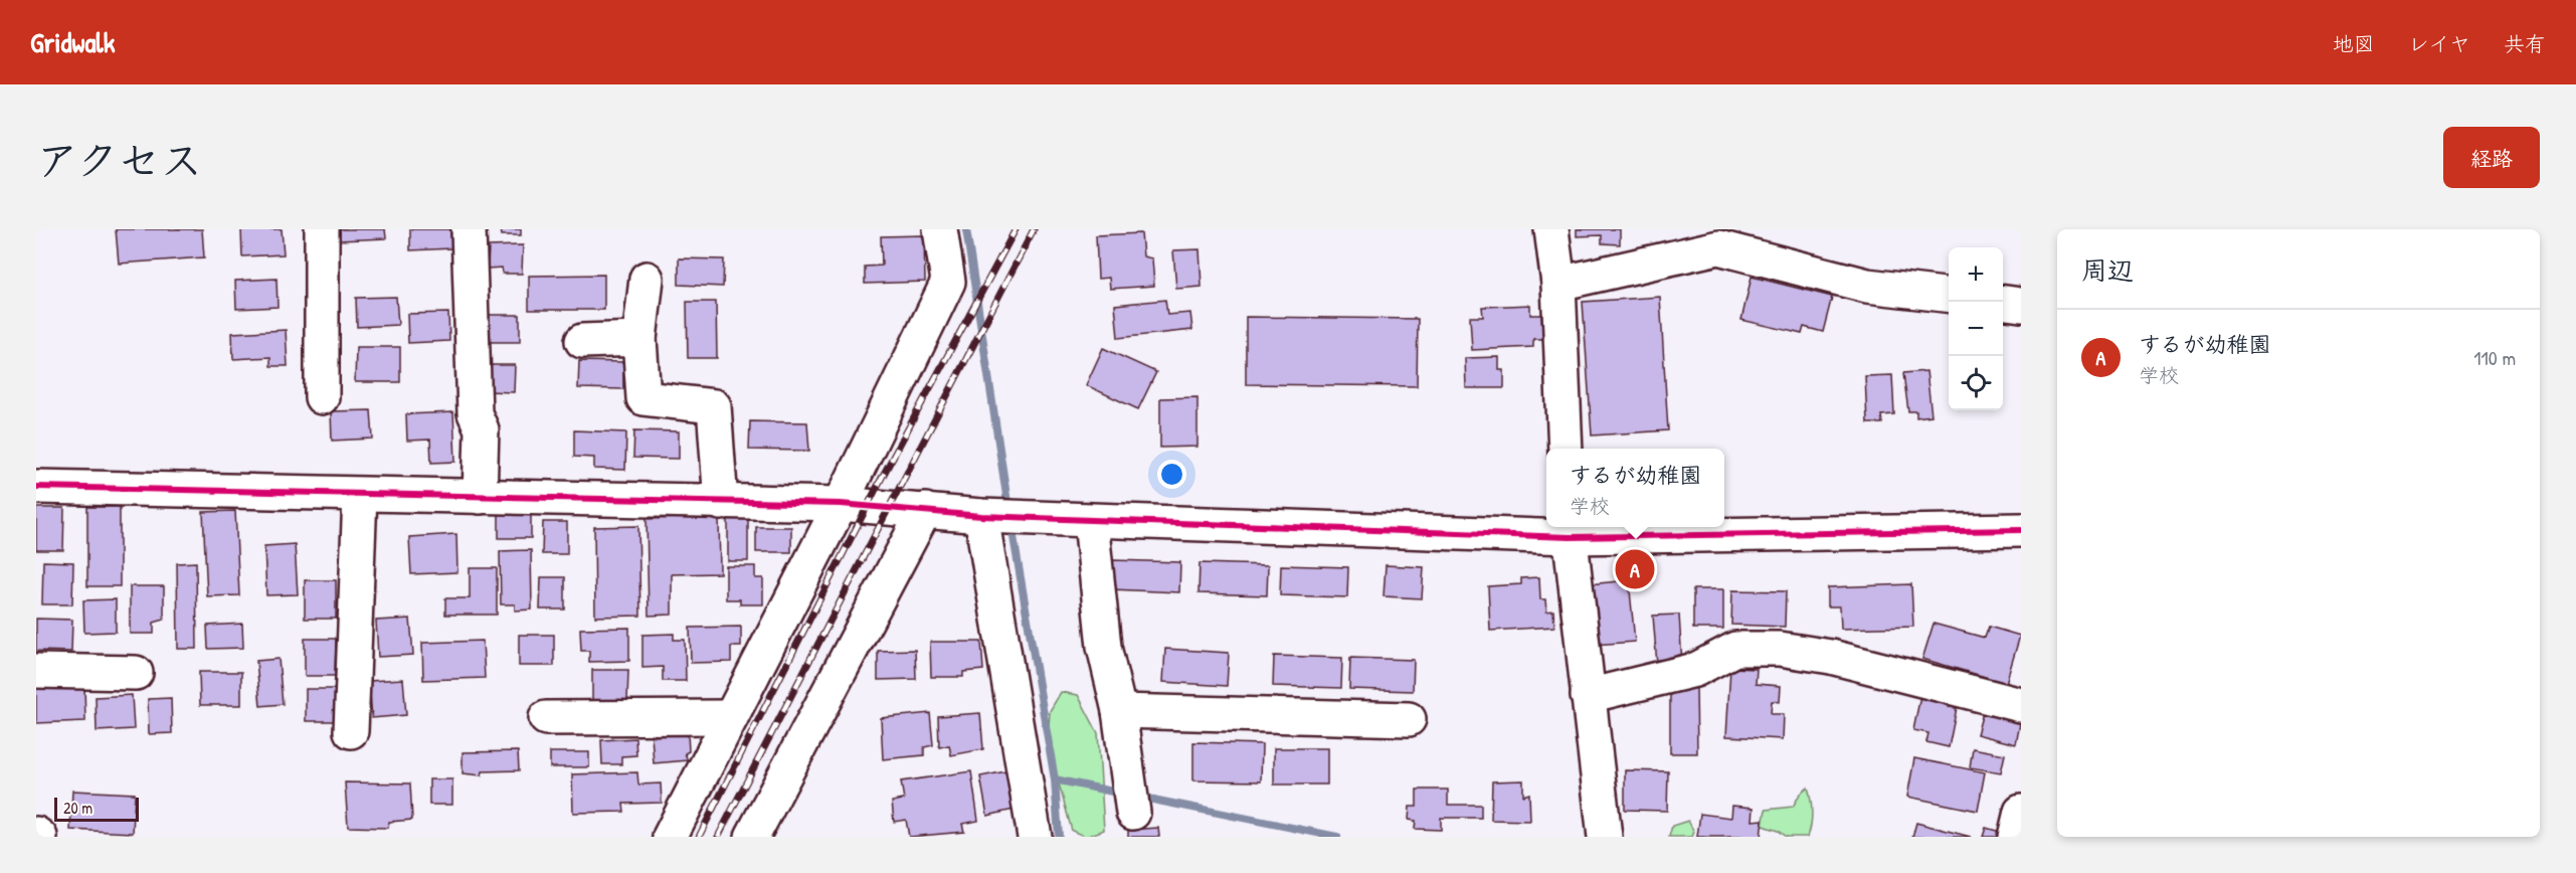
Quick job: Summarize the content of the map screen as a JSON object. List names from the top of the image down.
{
  "scale_bar": "20 m",
  "page": {
    "header": "Gridwalk",
    "nav": ["地図", "レイヤ", "共有"],
    "title": "アクセス",
    "buttons": "経路",
    "heading": "周辺",
    "map_buttons": ["+", "−"],
    "list": [
      {
        "mark": "A",
        "name": "するが幼稚園",
        "note": "学校",
        "value": "110 m"
      }
    ],
    "popup": ["するが幼稚園", "学校"],
    "pins": "A",
    "scale": "20 m"
  }
}
